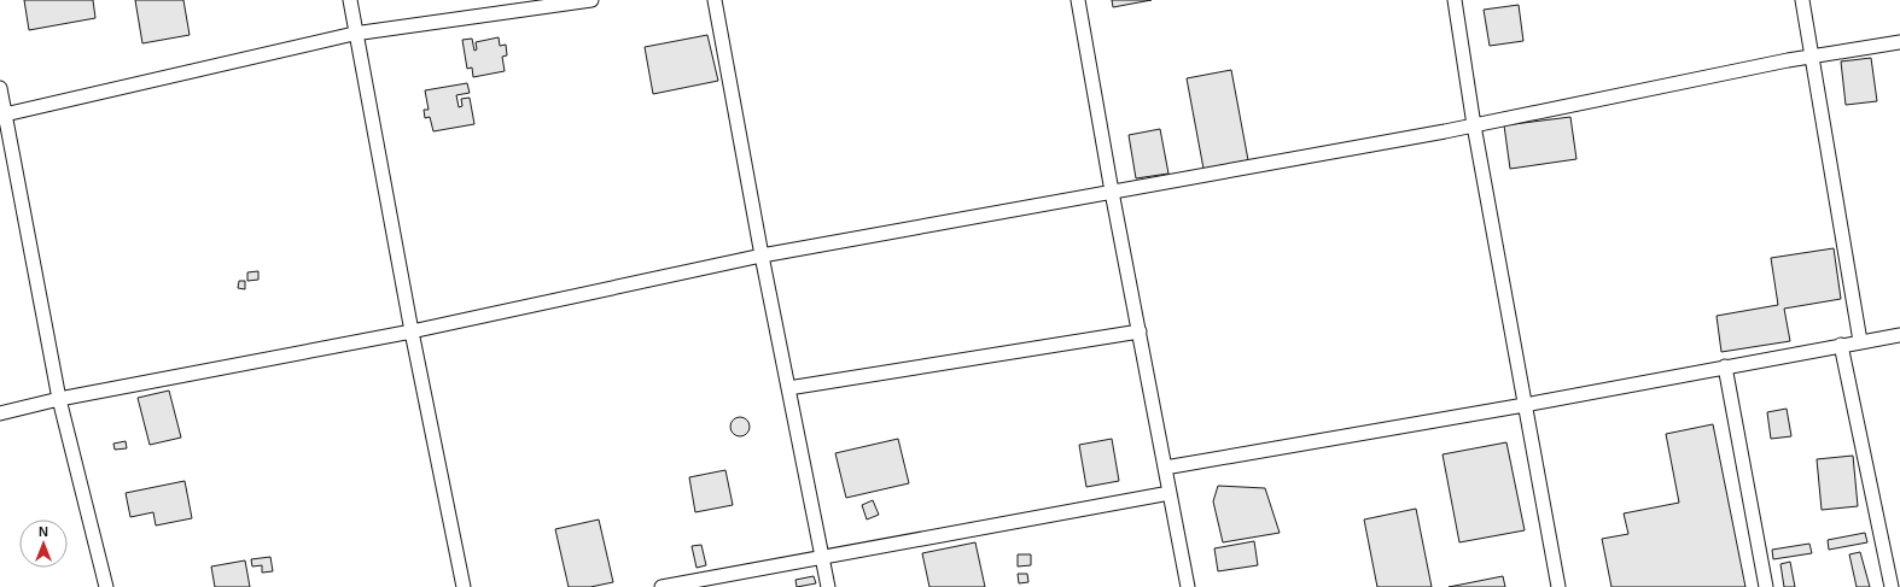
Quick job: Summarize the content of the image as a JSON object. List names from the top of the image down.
{
  "north": "top"
}
